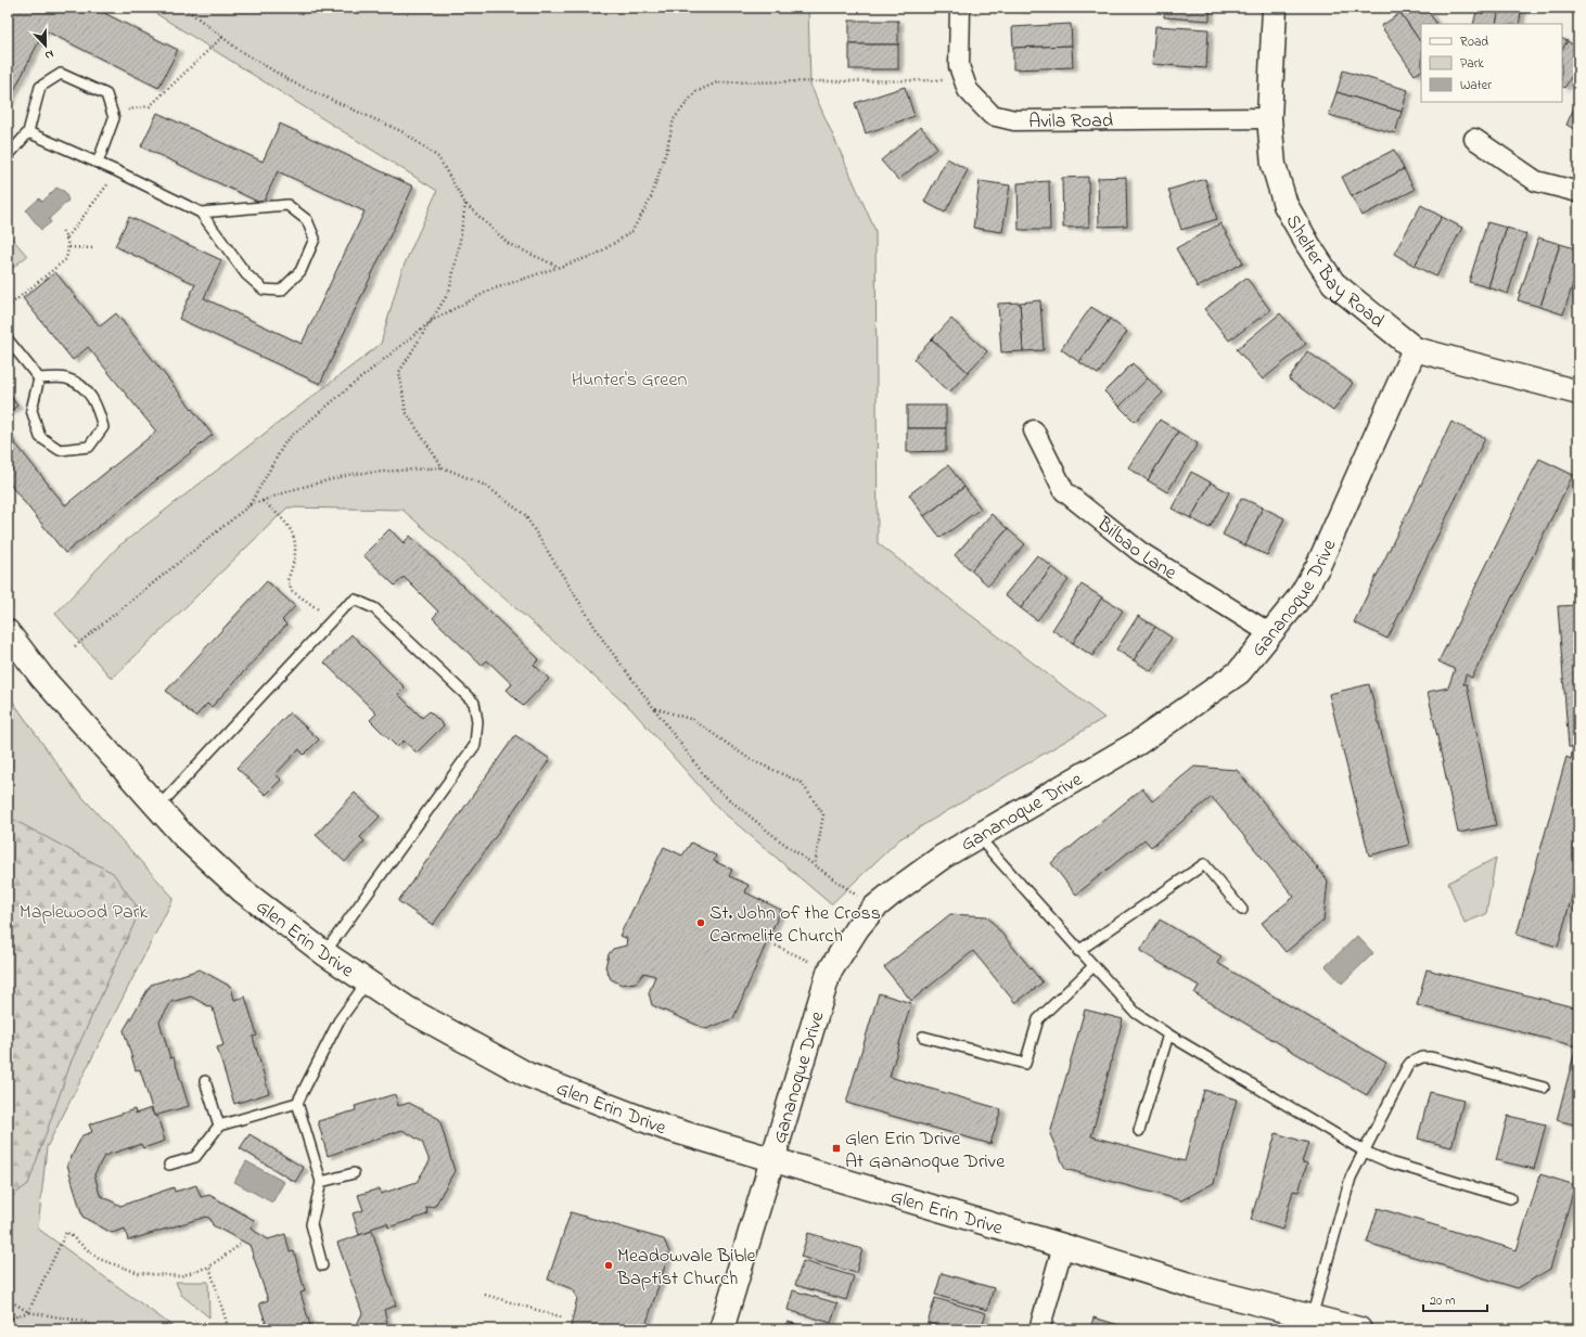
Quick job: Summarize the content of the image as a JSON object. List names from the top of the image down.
{
  "streets": {
    "street": [
      "Avila Road",
      "Shelter Bay Road",
      "Bilbao Lane",
      "Gananoque Drive",
      "Glen Erin Drive"
    ]
  },
  "crossings": [
    ["Avila Road", "Shelter Bay Road"],
    ["Shelter Bay Road", "Gananoque Drive"],
    ["Bilbao Lane", "Gananoque Drive"],
    ["Gananoque Drive", "Glen Erin Drive"]
  ],
  "parks": ["Hunter's Green", "Maplewood Park"],
  "places": {
    "other": ["St. John of the Cross Carmelite Church", "Meadowvale Bible Baptist Church"],
    "transit": ["Glen Erin Drive At Gananoque Drive"]
  },
  "legend": ["Road", "Park", "Water"],
  "scale_bar": "20 m",
  "north": "bottom"
}
